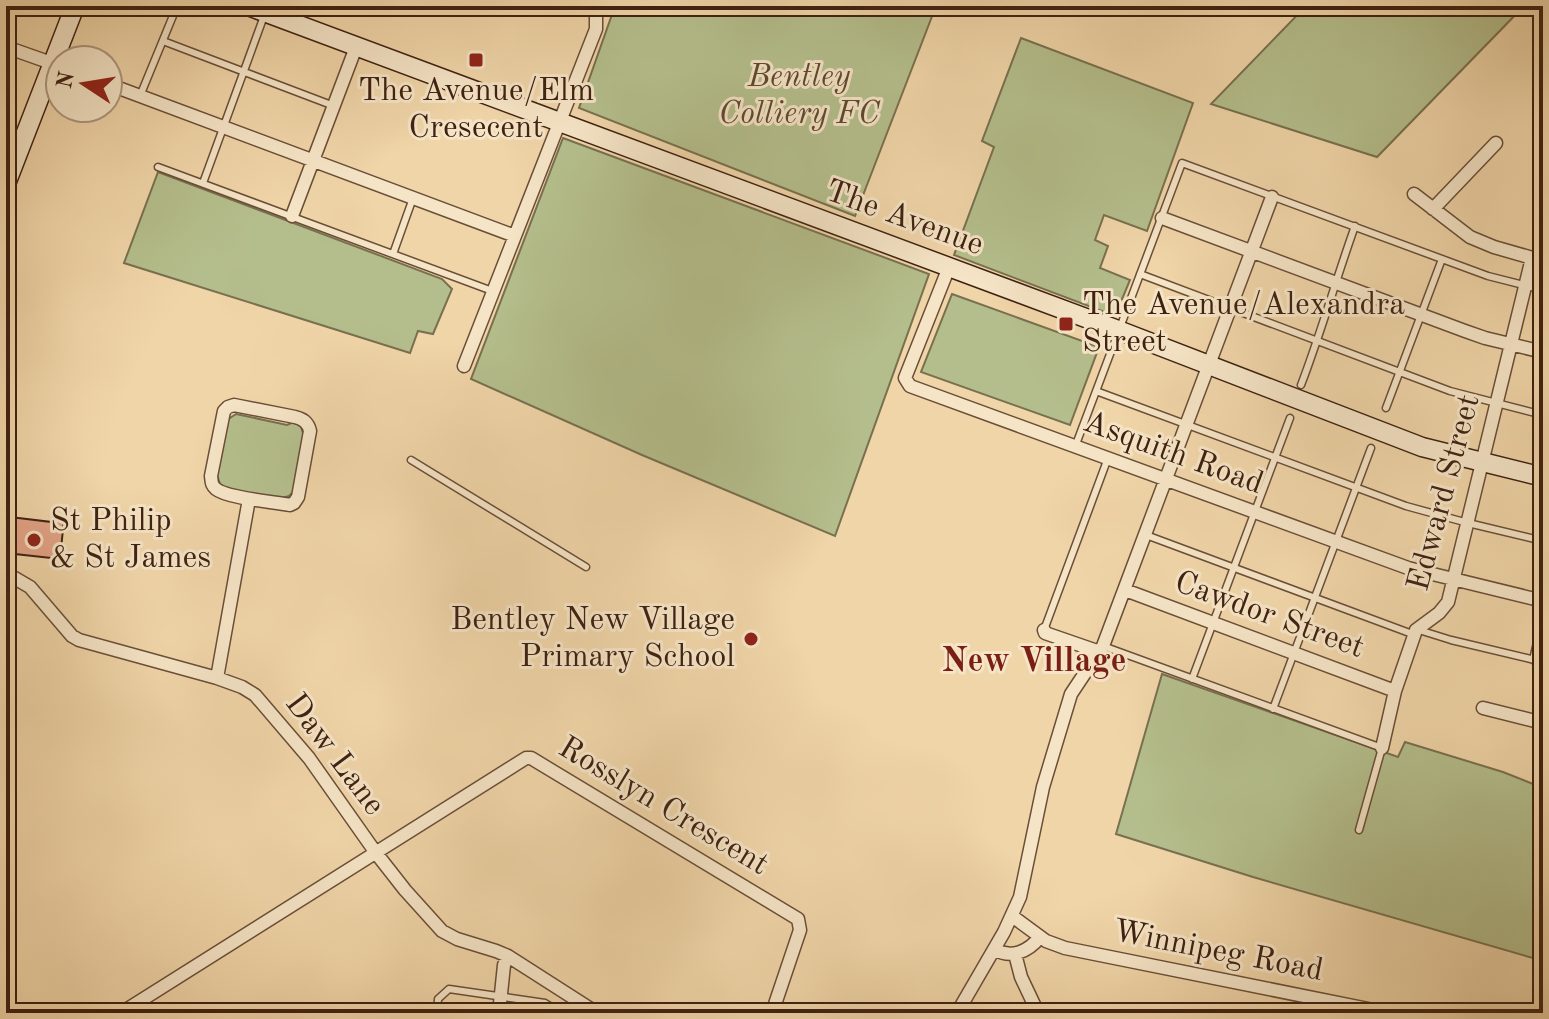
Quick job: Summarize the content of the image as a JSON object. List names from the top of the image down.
{
  "streets": {
    "street": [
      "The Avenue",
      "Asquith Road",
      "Edward Street",
      "Cawdor Street",
      "Daw Lane",
      "Rosslyn Crescent",
      "Winnipeg Road"
    ]
  },
  "crossings": [
    ["The Avenue", "Asquith Road"],
    ["The Avenue", "Edward Street"],
    ["Asquith Road", "Edward Street"],
    ["Edward Street", "Cawdor Street"],
    ["Daw Lane", "Rosslyn Crescent"]
  ],
  "districts": ["New Village"],
  "parks": ["Bentley Colliery FC"],
  "places": {
    "transit": ["The Avenue/Elm Cresecent", "The Avenue/Alexandra Street"],
    "other": ["St Philip & St James", "Bentley New Village Primary School"]
  },
  "north": "left"
}
